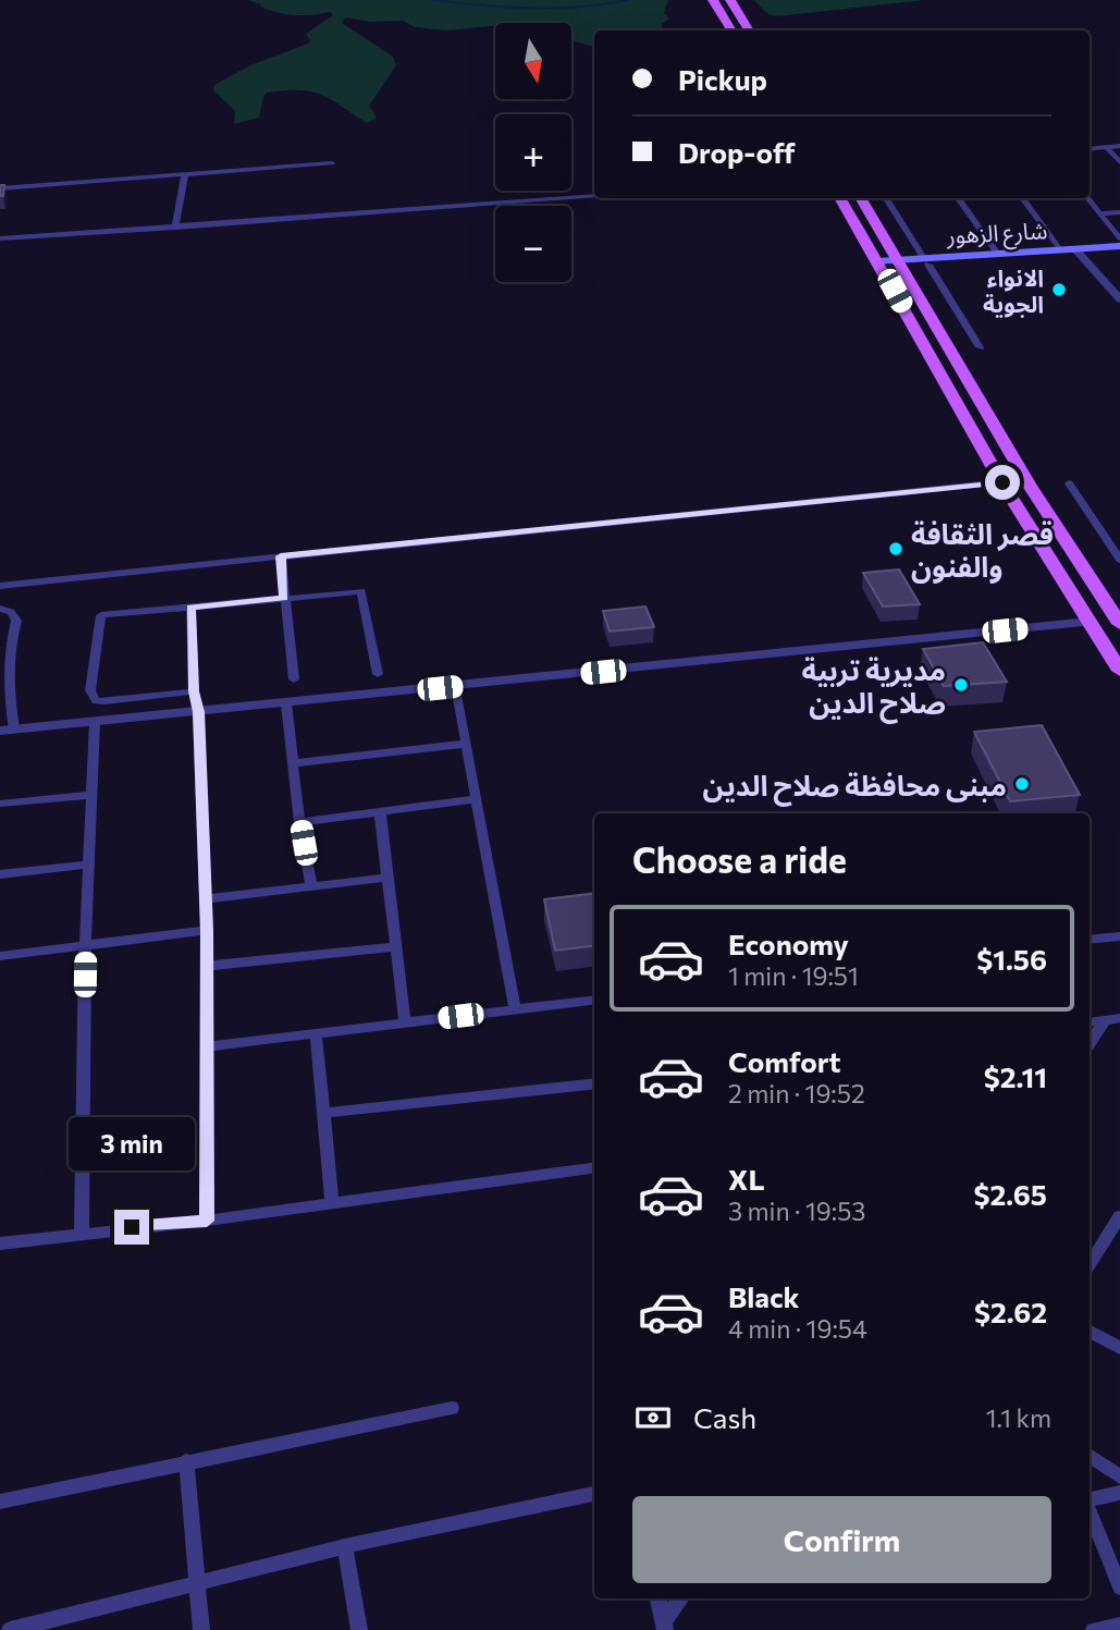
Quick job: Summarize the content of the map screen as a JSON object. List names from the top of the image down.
{
  "streets": {
    "main road": ["شارع الزهور"]
  },
  "places": [
    "الانواء الجوية",
    "قصر الثقافة والفنون",
    "مديرية تربية صلاح الدين",
    "مبنى محافظة صلاح الدين"
  ],
  "north": "bottom",
  "page": {
    "map_buttons": ["+", "−"],
    "banner": ["Pickup", "Drop-off"],
    "heading": "Choose a ride",
    "list": [
      {
        "name": "Economy",
        "note": "1 min · 19:51",
        "value": "$1.56"
      },
      {
        "name": "Comfort",
        "note": "2 min · 19:52",
        "value": "$2.11"
      },
      {
        "name": "XL",
        "note": "3 min · 19:53",
        "value": "$2.65"
      },
      {
        "name": "Black",
        "note": "4 min · 19:54",
        "value": "$2.62"
      }
    ],
    "bubble": "3 min",
    "pay": ["Cash", "1.1 km"],
    "buttons": "Confirm"
  }
}
